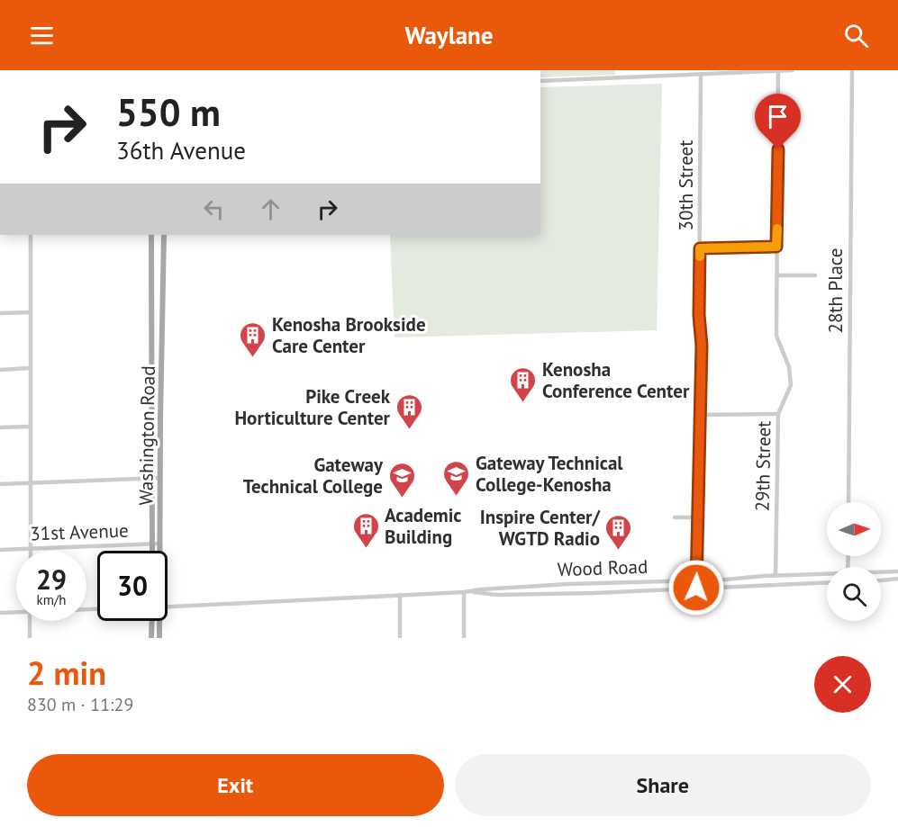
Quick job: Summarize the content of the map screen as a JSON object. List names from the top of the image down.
{
  "streets": {
    "main road": ["Washington Road"],
    "street": [
      "30th Street",
      "28th Place",
      "29th Street",
      "31st Avenue",
      "Wood Road"
    ]
  },
  "crossings": [
    ["30th Street", "Wood Road"],
    ["Washington Road", "31st Avenue"],
    ["29th Street", "Wood Road"]
  ],
  "places": {
    "building": [
      "Kenosha Brookside Care Center",
      "Kenosha Conference Center",
      "Pike Creek Horticulture Center",
      "Academic Building",
      "Inspire Center/ WGTD Radio"
    ],
    "school or university": ["Gateway Technical College-Kenosha", "Gateway Technical College"]
  },
  "north": "right",
  "page": {
    "header": "Waylane",
    "turn": ["550 m", "36th Avenue"],
    "speed": "29 km/h",
    "limit": "30",
    "heading": ["2 min", "830 m · 11:29"],
    "buttons": ["Exit", "Share"]
  }
}
